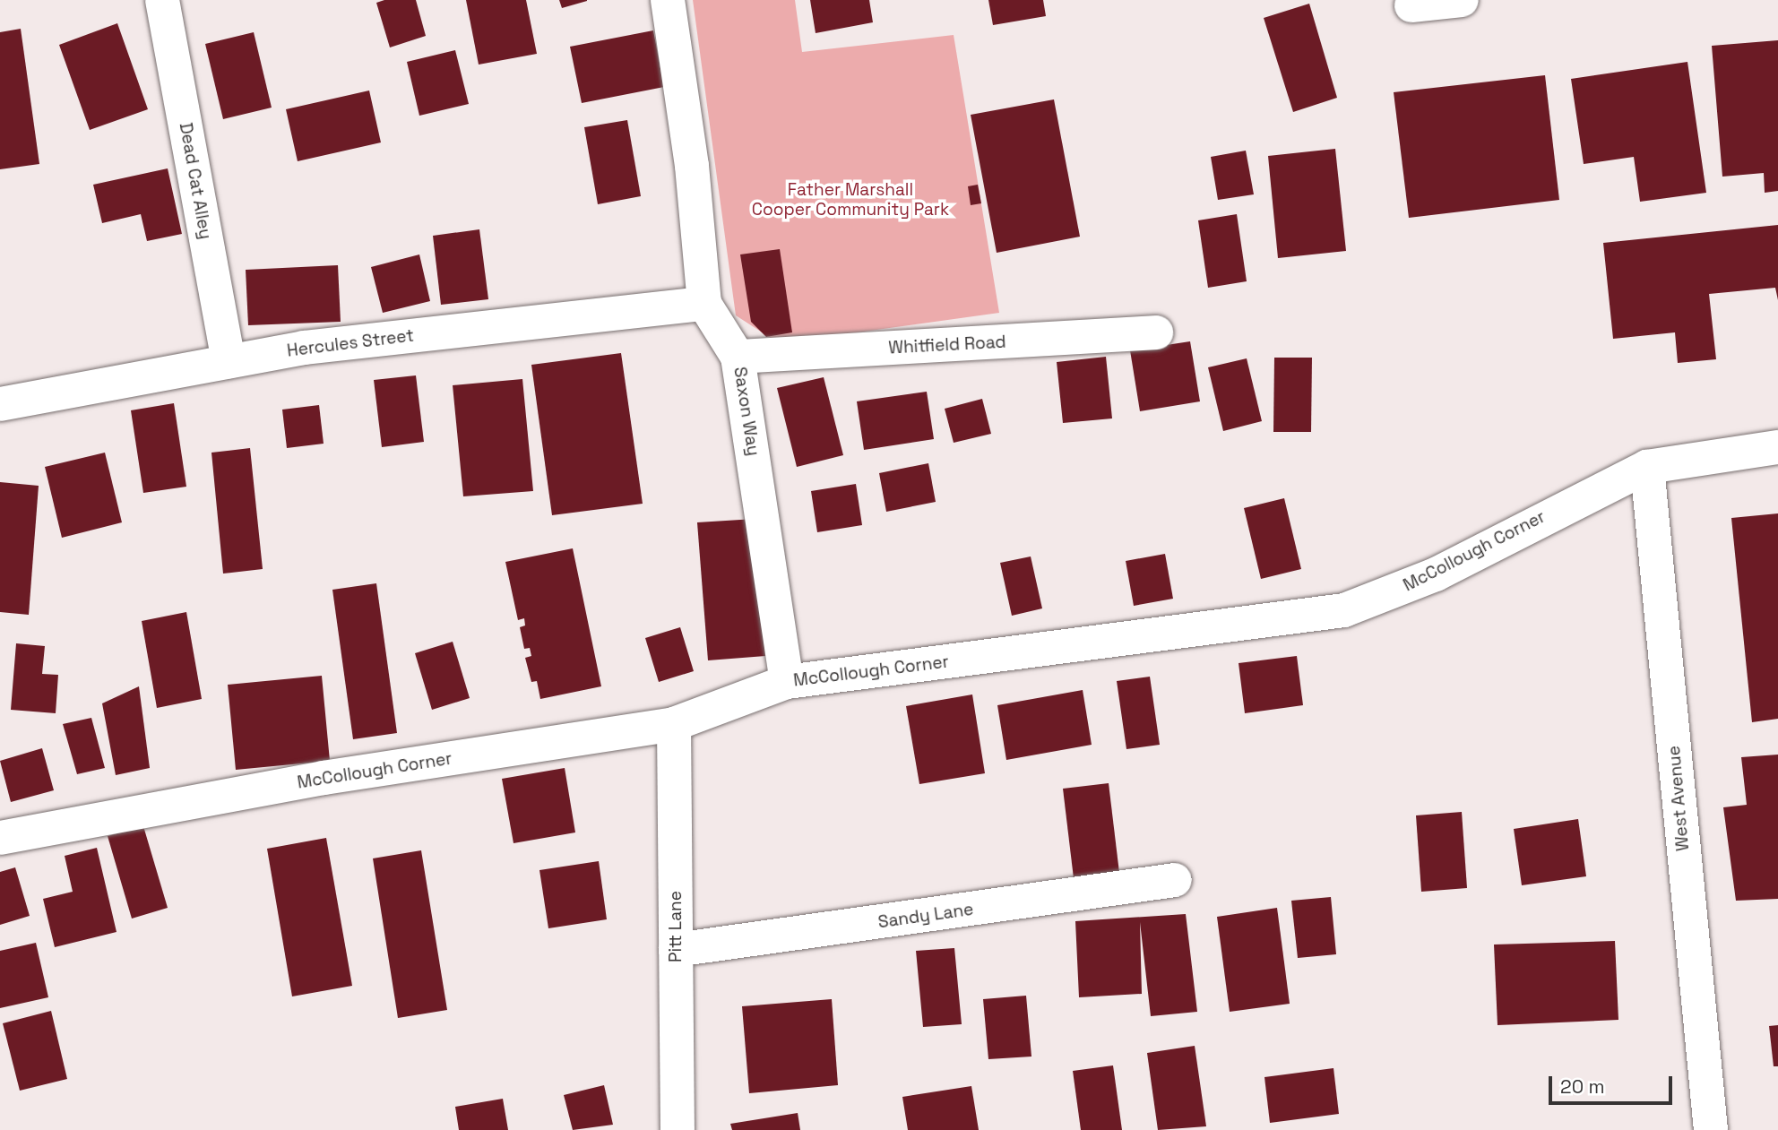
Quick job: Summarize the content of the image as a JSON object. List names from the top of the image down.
{
  "streets": {
    "street": [
      "Dead Cat Alley",
      "Hercules Street",
      "Whitfield Road",
      "Saxon Way",
      "McCollough Corner",
      "West Avenue",
      "Sandy Lane",
      "Pitt Lane"
    ]
  },
  "crossings": [
    ["Dead Cat Alley", "Hercules Street"],
    ["Hercules Street", "Saxon Way"],
    ["Whitfield Road", "Saxon Way"],
    ["Saxon Way", "McCollough Corner"],
    ["McCollough Corner", "West Avenue"],
    ["McCollough Corner", "Pitt Lane"],
    ["Sandy Lane", "Pitt Lane"]
  ],
  "parks": ["Father Marshall Cooper Community Park"],
  "scale_bar": "20 m"
}
